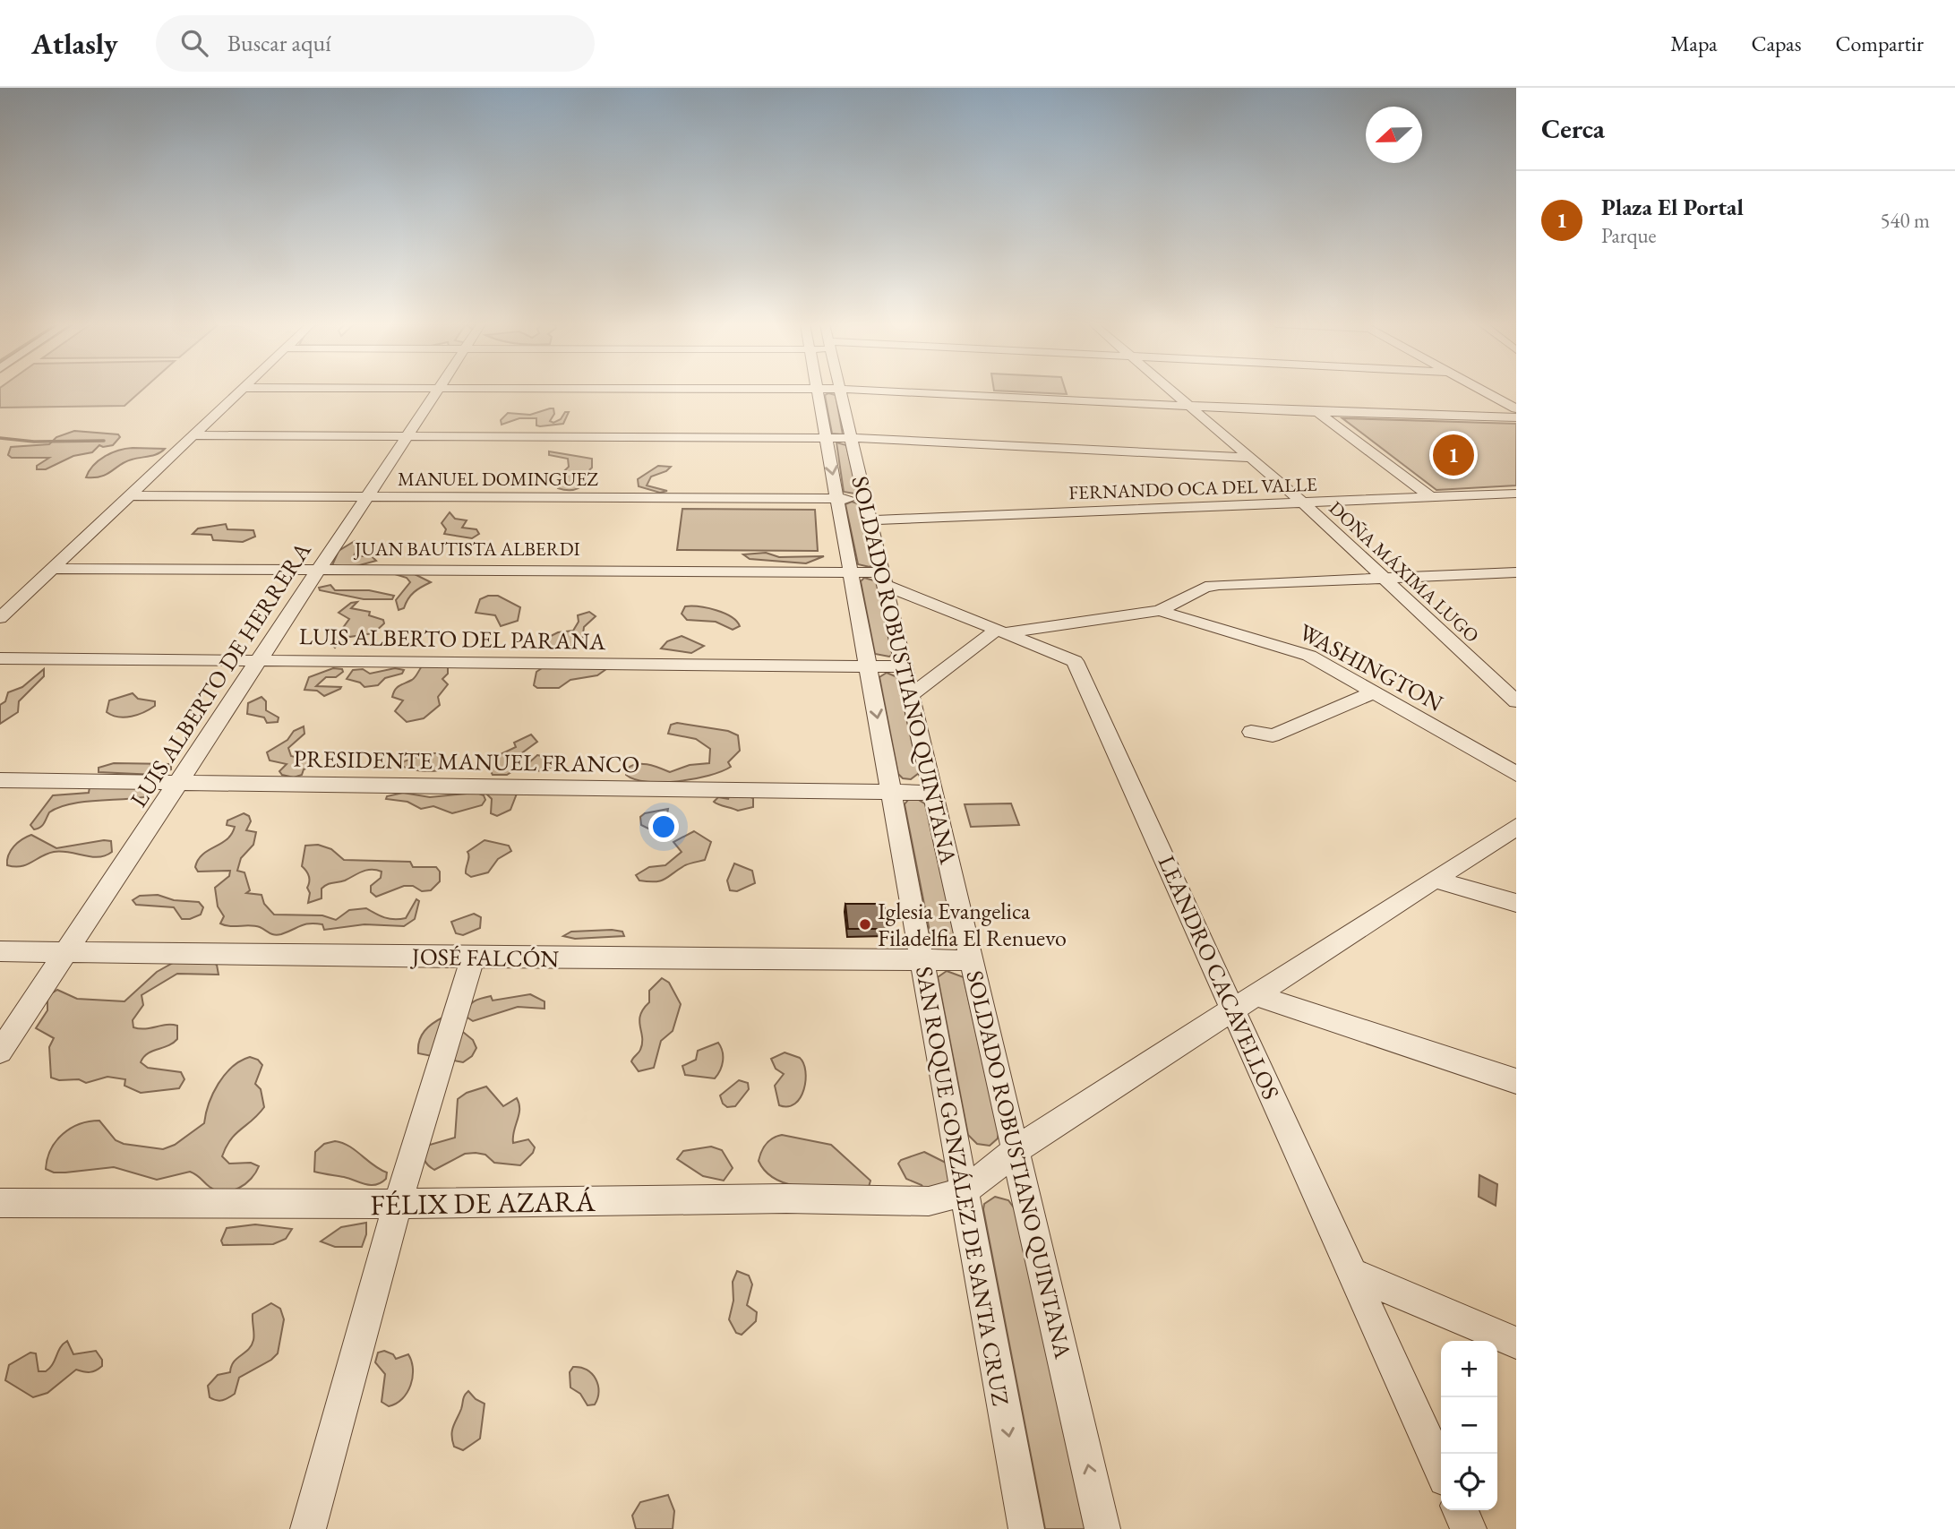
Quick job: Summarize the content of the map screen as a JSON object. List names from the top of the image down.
{
  "streets": {
    "street": [
      "MANUEL DOMINGUEZ",
      "FERNANDO OCA DEL VALLE",
      "JUAN BAUTISTA ALBERDI",
      "DOÑA MÁXIMA LUGO",
      "LUIS ALBERTO DEL PARANA",
      "WASHINGTON",
      "SOLDADO ROBUSTIANO QUINTANA",
      "LUIS ALBERTO DE HERRERA",
      "PRESIDENTE MANUEL FRANCO",
      "JOSÉ FALCÓN",
      "LEANDRO CACAVELLOS",
      "SAN ROQUE GONZÁLEZ DE SANTA CRUZ",
      "FÉLIX DE AZARÁ"
    ]
  },
  "crossings": [
    ["MANUEL DOMINGUEZ", "FERNANDO OCA DEL VALLE"],
    ["MANUEL DOMINGUEZ", "SOLDADO ROBUSTIANO QUINTANA"],
    ["MANUEL DOMINGUEZ", "LUIS ALBERTO DE HERRERA"],
    ["MANUEL DOMINGUEZ", "SAN ROQUE GONZÁLEZ DE SANTA CRUZ"],
    ["FERNANDO OCA DEL VALLE", "DOÑA MÁXIMA LUGO"],
    ["FERNANDO OCA DEL VALLE", "SOLDADO ROBUSTIANO QUINTANA"],
    ["JUAN BAUTISTA ALBERDI", "SOLDADO ROBUSTIANO QUINTANA"],
    ["JUAN BAUTISTA ALBERDI", "LUIS ALBERTO DE HERRERA"],
    ["JUAN BAUTISTA ALBERDI", "LEANDRO CACAVELLOS"],
    ["JUAN BAUTISTA ALBERDI", "SAN ROQUE GONZÁLEZ DE SANTA CRUZ"],
    ["LUIS ALBERTO DEL PARANA", "SOLDADO ROBUSTIANO QUINTANA"],
    ["LUIS ALBERTO DEL PARANA", "LUIS ALBERTO DE HERRERA"],
    ["LUIS ALBERTO DEL PARANA", "SAN ROQUE GONZÁLEZ DE SANTA CRUZ"],
    ["SOLDADO ROBUSTIANO QUINTANA", "PRESIDENTE MANUEL FRANCO"],
    ["SOLDADO ROBUSTIANO QUINTANA", "JOSÉ FALCÓN"],
    ["SOLDADO ROBUSTIANO QUINTANA", "LEANDRO CACAVELLOS"],
    ["SOLDADO ROBUSTIANO QUINTANA", "SAN ROQUE GONZÁLEZ DE SANTA CRUZ"],
    ["LUIS ALBERTO DE HERRERA", "PRESIDENTE MANUEL FRANCO"],
    ["LUIS ALBERTO DE HERRERA", "JOSÉ FALCÓN"],
    ["PRESIDENTE MANUEL FRANCO", "SAN ROQUE GONZÁLEZ DE SANTA CRUZ"],
    ["JOSÉ FALCÓN", "SAN ROQUE GONZÁLEZ DE SANTA CRUZ"],
    ["SAN ROQUE GONZÁLEZ DE SANTA CRUZ", "FÉLIX DE AZARÁ"]
  ],
  "one_way": ["SAN ROQUE GONZÁLEZ DE SANTA CRUZ"],
  "places": ["Iglesia Evangelica Filadelfia El Renuevo"],
  "north": "left",
  "page": {
    "header": "Atlasly",
    "search": "Buscar aquí",
    "nav": ["Mapa", "Capas", "Compartir"],
    "heading": "Cerca",
    "list": [
      {
        "mark": "1",
        "name": "Plaza El Portal",
        "note": "Parque",
        "value": "540 m"
      }
    ],
    "pins": "1",
    "map_buttons": ["+", "−"]
  }
}
